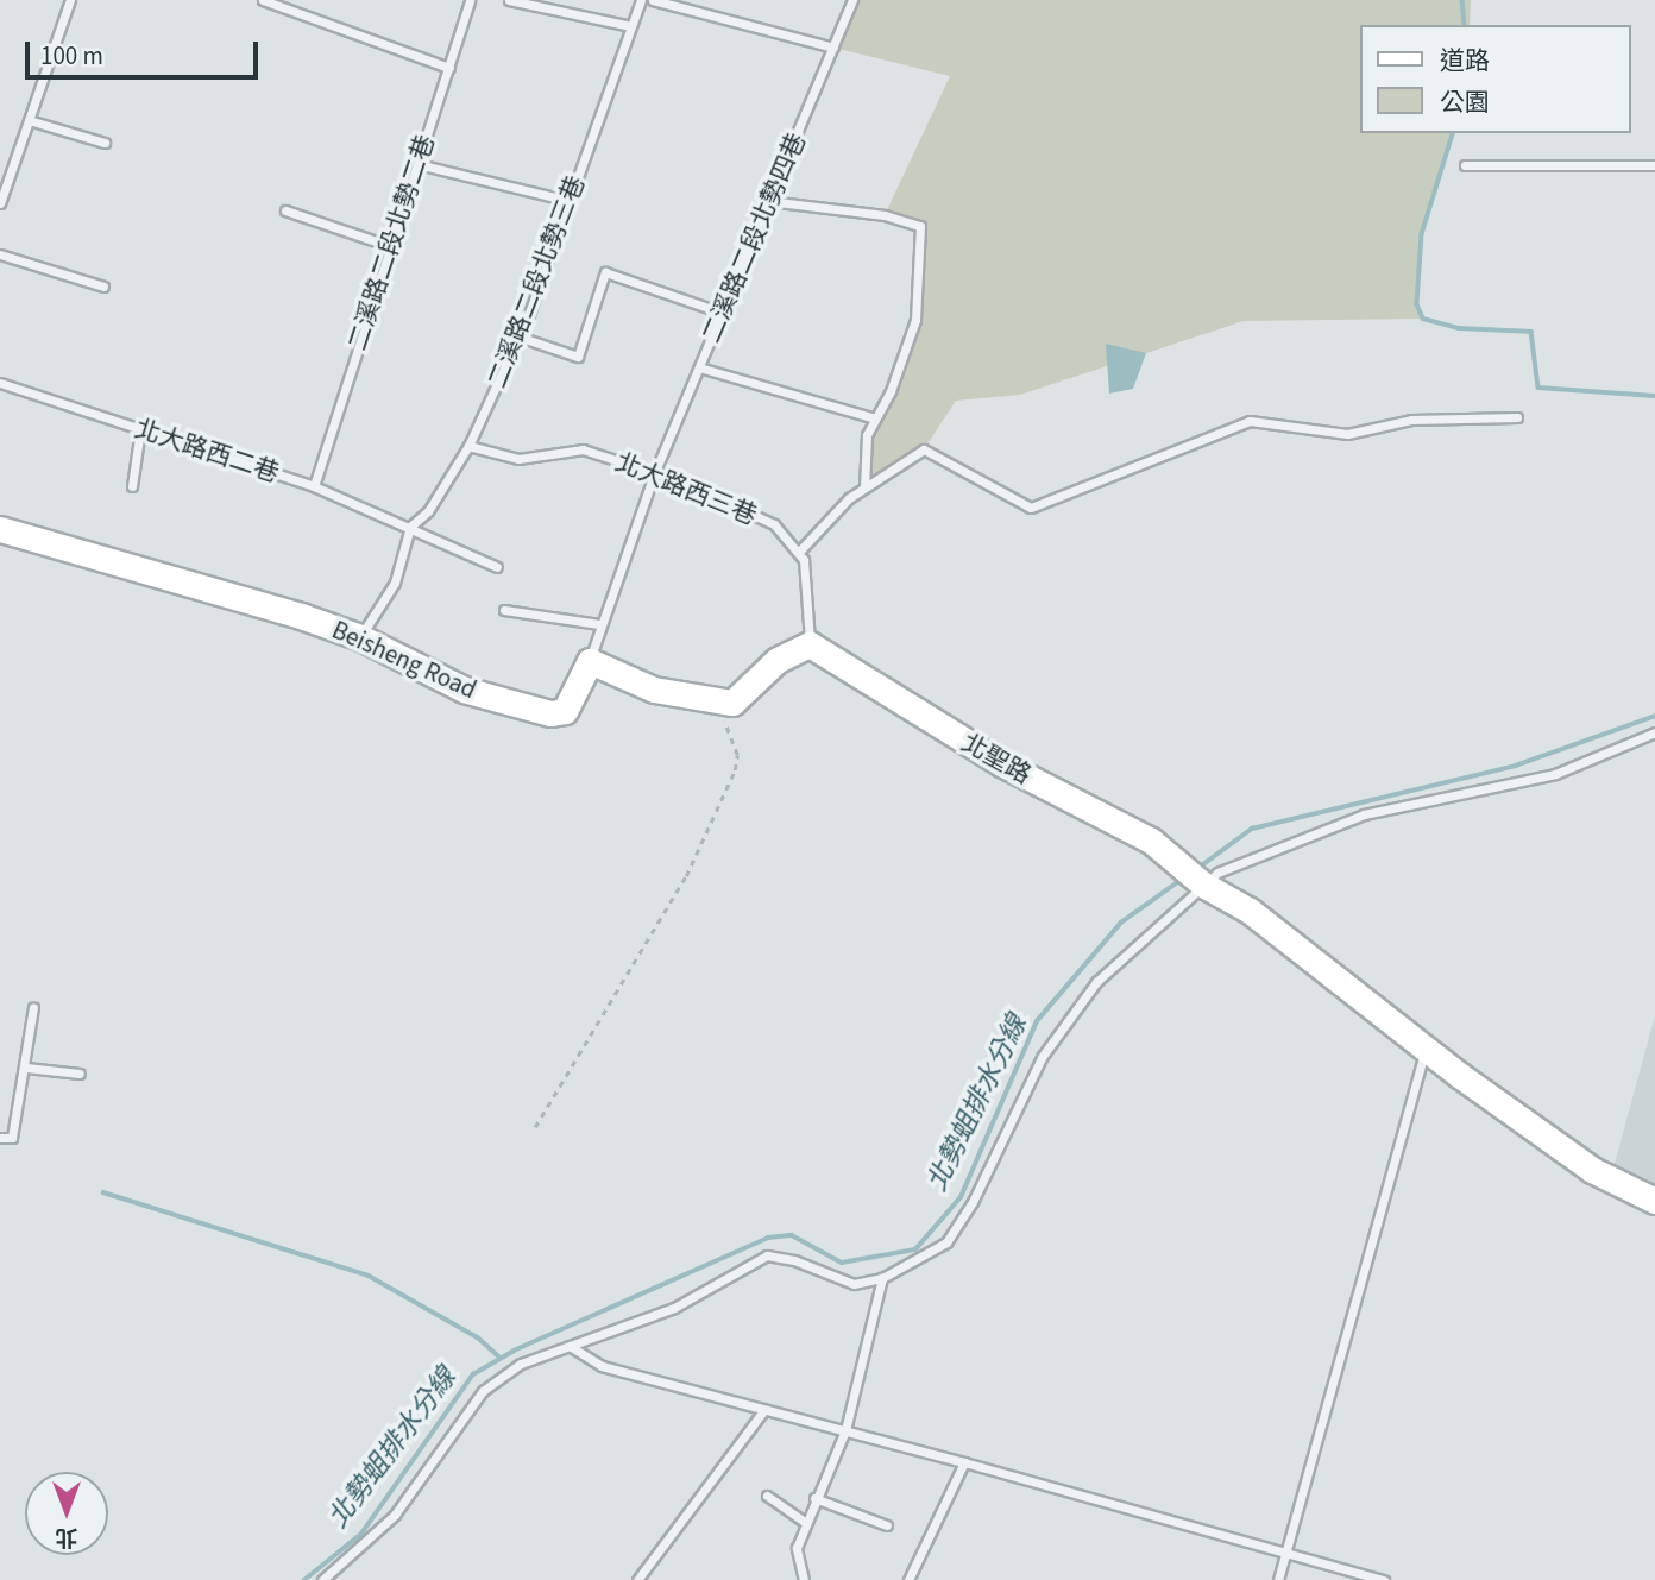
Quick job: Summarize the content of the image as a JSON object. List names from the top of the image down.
{
  "streets": {
    "street": ["Beisheng Road", "北聖路"],
    "lane": [
      "二溪路二段北勢四巷",
      "二溪路二段北勢二巷",
      "二溪路二段北勢三巷",
      "北大路西二巷",
      "北大路西三巷"
    ]
  },
  "crossings": [
    ["二溪路二段北勢四巷", "北大路西三巷"],
    ["二溪路二段北勢四巷", "Beisheng Road"],
    ["二溪路二段北勢四巷", "北聖路"],
    ["二溪路二段北勢二巷", "北大路西二巷"],
    ["二溪路二段北勢三巷", "北大路西二巷"],
    ["二溪路二段北勢三巷", "北大路西三巷"],
    ["二溪路二段北勢三巷", "Beisheng Road"],
    ["北大路西三巷", "Beisheng Road"],
    ["北大路西三巷", "北聖路"],
    ["Beisheng Road", "北聖路"]
  ],
  "water": ["北勢蛆排水分線"],
  "legend": ["道路", "公園"],
  "scale_bar": "100 m",
  "north": "bottom"
}
